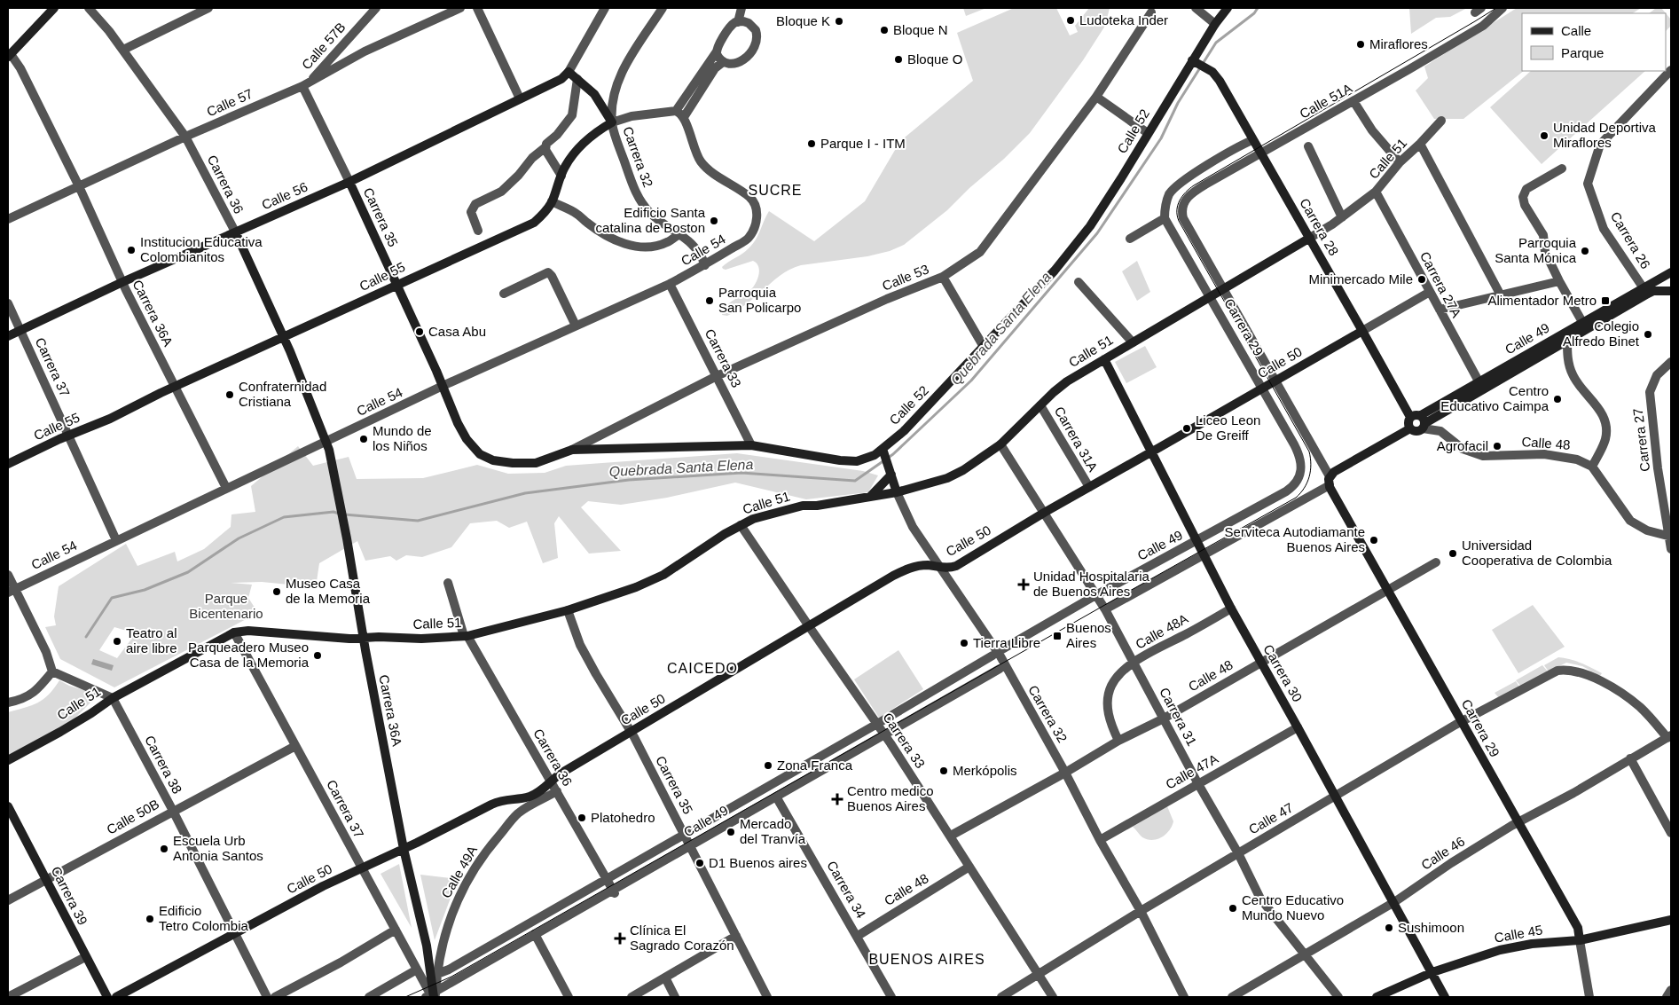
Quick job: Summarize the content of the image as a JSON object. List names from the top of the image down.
{
  "streets": {
    "street": [
      "Calle 57B",
      "Calle 51A",
      "Calle 57",
      "Calle 52",
      "Carrera 32",
      "Calle 51",
      "Carrera 36",
      "Calle 56",
      "Carrera 35",
      "Carrera 28",
      "Carrera 26",
      "Calle 54",
      "Calle 55",
      "Calle 53",
      "Carrera 27A",
      "Carrera 36A",
      "Carrera 29",
      "Calle 49",
      "Carrera 33",
      "Calle 50",
      "Carrera 37",
      "Carrera 31A",
      "Carrera 27",
      "Calle 48",
      "Calle 48A",
      "Carrera 30",
      "Carrera 31",
      "Carrera 38",
      "Calle 47A",
      "Calle 50B",
      "Calle 47",
      "Calle 46",
      "Calle 49A",
      "Carrera 34",
      "Carrera 39",
      "Calle 45"
    ]
  },
  "crossings": [
    ["Calle 57B", "Calle 57"],
    ["Calle 57B", "Carrera 35"],
    ["Calle 51A", "Carrera 28"],
    ["Calle 51A", "Carrera 29"],
    ["Calle 57", "Carrera 36"],
    ["Calle 57", "Carrera 35"],
    ["Calle 57", "Carrera 36A"],
    ["Calle 52", "Carrera 32"],
    ["Calle 52", "Carrera 35"],
    ["Calle 52", "Carrera 28"],
    ["Calle 52", "Calle 53"],
    ["Calle 52", "Carrera 33"],
    ["Carrera 32", "Calle 51"],
    ["Carrera 32", "Calle 56"],
    ["Carrera 32", "Calle 54"],
    ["Carrera 32", "Calle 55"],
    ["Carrera 32", "Calle 50"],
    ["Carrera 32", "Calle 48"],
    ["Carrera 32", "Calle 47A"],
    ["Carrera 32", "Calle 47"],
    ["Calle 51", "Carrera 36"],
    ["Calle 51", "Carrera 35"],
    ["Calle 51", "Carrera 28"],
    ["Calle 51", "Carrera 27A"],
    ["Calle 51", "Carrera 36A"],
    ["Calle 51", "Carrera 29"],
    ["Calle 51", "Carrera 33"],
    ["Calle 51", "Carrera 37"],
    ["Calle 51", "Carrera 31A"],
    ["Calle 51", "Carrera 30"],
    ["Calle 51", "Carrera 31"],
    ["Calle 51", "Carrera 38"],
    ["Carrera 36", "Calle 56"],
    ["Carrera 36", "Calle 54"],
    ["Carrera 36", "Calle 55"],
    ["Carrera 36", "Carrera 36A"],
    ["Carrera 36", "Calle 49"],
    ["Carrera 36", "Calle 50"],
    ["Carrera 36", "Calle 49A"],
    ["Calle 56", "Carrera 35"],
    ["Calle 56", "Carrera 36A"],
    ["Calle 56", "Carrera 37"],
    ["Carrera 35", "Calle 54"],
    ["Carrera 35", "Calle 55"],
    ["Carrera 35", "Calle 49"],
    ["Carrera 35", "Calle 50"],
    ["Carrera 28", "Calle 49"],
    ["Carrera 28", "Calle 50"],
    ["Carrera 28", "Calle 48"],
    ["Carrera 26", "Calle 49"],
    ["Calle 54", "Carrera 36A"],
    ["Calle 54", "Carrera 33"],
    ["Calle 54", "Carrera 37"],
    ["Calle 55", "Carrera 36A"],
    ["Calle 55", "Carrera 37"],
    ["Calle 53", "Carrera 33"],
    ["Carrera 27A", "Calle 49"],
    ["Carrera 27A", "Calle 50"],
    ["Carrera 36A", "Calle 49"],
    ["Carrera 36A", "Calle 50"],
    ["Carrera 36A", "Carrera 37"],
    ["Carrera 36A", "Calle 49A"],
    ["Carrera 29", "Calle 49"],
    ["Carrera 29", "Calle 50"],
    ["Carrera 29", "Calle 48"],
    ["Carrera 29", "Calle 47"],
    ["Carrera 29", "Calle 46"],
    ["Carrera 29", "Calle 45"],
    ["Calle 49", "Carrera 33"],
    ["Calle 49", "Carrera 37"],
    ["Calle 49", "Calle 48"],
    ["Calle 49", "Carrera 30"],
    ["Calle 49", "Carrera 31"],
    ["Calle 49", "Calle 49A"],
    ["Calle 49", "Carrera 34"],
    ["Carrera 33", "Calle 50"],
    ["Carrera 33", "Calle 48"],
    ["Carrera 33", "Calle 47"],
    ["Calle 50", "Carrera 37"],
    ["Calle 50", "Carrera 31A"],
    ["Calle 50", "Carrera 30"],
    ["Calle 50", "Carrera 31"],
    ["Calle 50", "Carrera 38"],
    ["Carrera 37", "Calle 50B"],
    ["Carrera 37", "Calle 49A"],
    ["Calle 48", "Calle 48A"],
    ["Calle 48", "Carrera 30"],
    ["Calle 48", "Carrera 31"],
    ["Calle 48", "Carrera 34"],
    ["Calle 48A", "Carrera 30"],
    ["Calle 48A", "Carrera 31"],
    ["Carrera 30", "Calle 47A"],
    ["Carrera 30", "Calle 47"],
    ["Carrera 30", "Calle 46"],
    ["Carrera 30", "Calle 45"],
    ["Carrera 31", "Calle 47A"],
    ["Carrera 31", "Calle 47"],
    ["Carrera 31", "Calle 46"],
    ["Carrera 38", "Calle 50B"],
    ["Calle 50B", "Carrera 39"],
    ["Calle 47", "Calle 46"]
  ],
  "districts": ["SUCRE", "CAICEDO", "BUENOS AIRES"],
  "water": ["Quebrada Santa Elena"],
  "parks": ["Parque Bicentenario"],
  "places": {
    "other": [
      "Ludoteka Inder",
      "Bloque K",
      "Bloque N",
      "Miraflores",
      "Bloque O",
      "Unidad Deportiva Miraflores",
      "Parque I - ITM",
      "Edificio Santa catalina de Boston",
      "Institucion Educativa Colombianitos",
      "Parroquia Santa Mónica",
      "Minimercado Mile",
      "Parroquia San Policarpo",
      "Casa Abu",
      "Colegio Alfredo Binet",
      "Confraternidad Cristiana",
      "Centro Educativo Caimpa",
      "Liceo Leon De Greiff",
      "Mundo de los Niños",
      "Agrofacil",
      "Serviteca Autodiamante Buenos Aires",
      "Universidad Cooperativa de Colombia",
      "Museo Casa de la Memoria",
      "Teatro al aire libre",
      "Tierra Libre",
      "Parqueadero Museo Casa de la Memoria",
      "Zona Franca",
      "Merkópolis",
      "Platohedro",
      "Mercado del Tranvía",
      "Escuela Urb Antonia Santos",
      "D1 Buenos aires",
      "Centro Educativo Mundo Nuevo",
      "Edificio Tetro Colombia",
      "Sushimoon"
    ],
    "transit": ["Alimentador Metro", "Buenos Aires"],
    "health": ["Unidad Hospitalaria de Buenos Aires", "Centro medico Buenos Aires", "Clínica El Sagrado Corazón"]
  },
  "legend": ["Calle", "Parque"]
}
